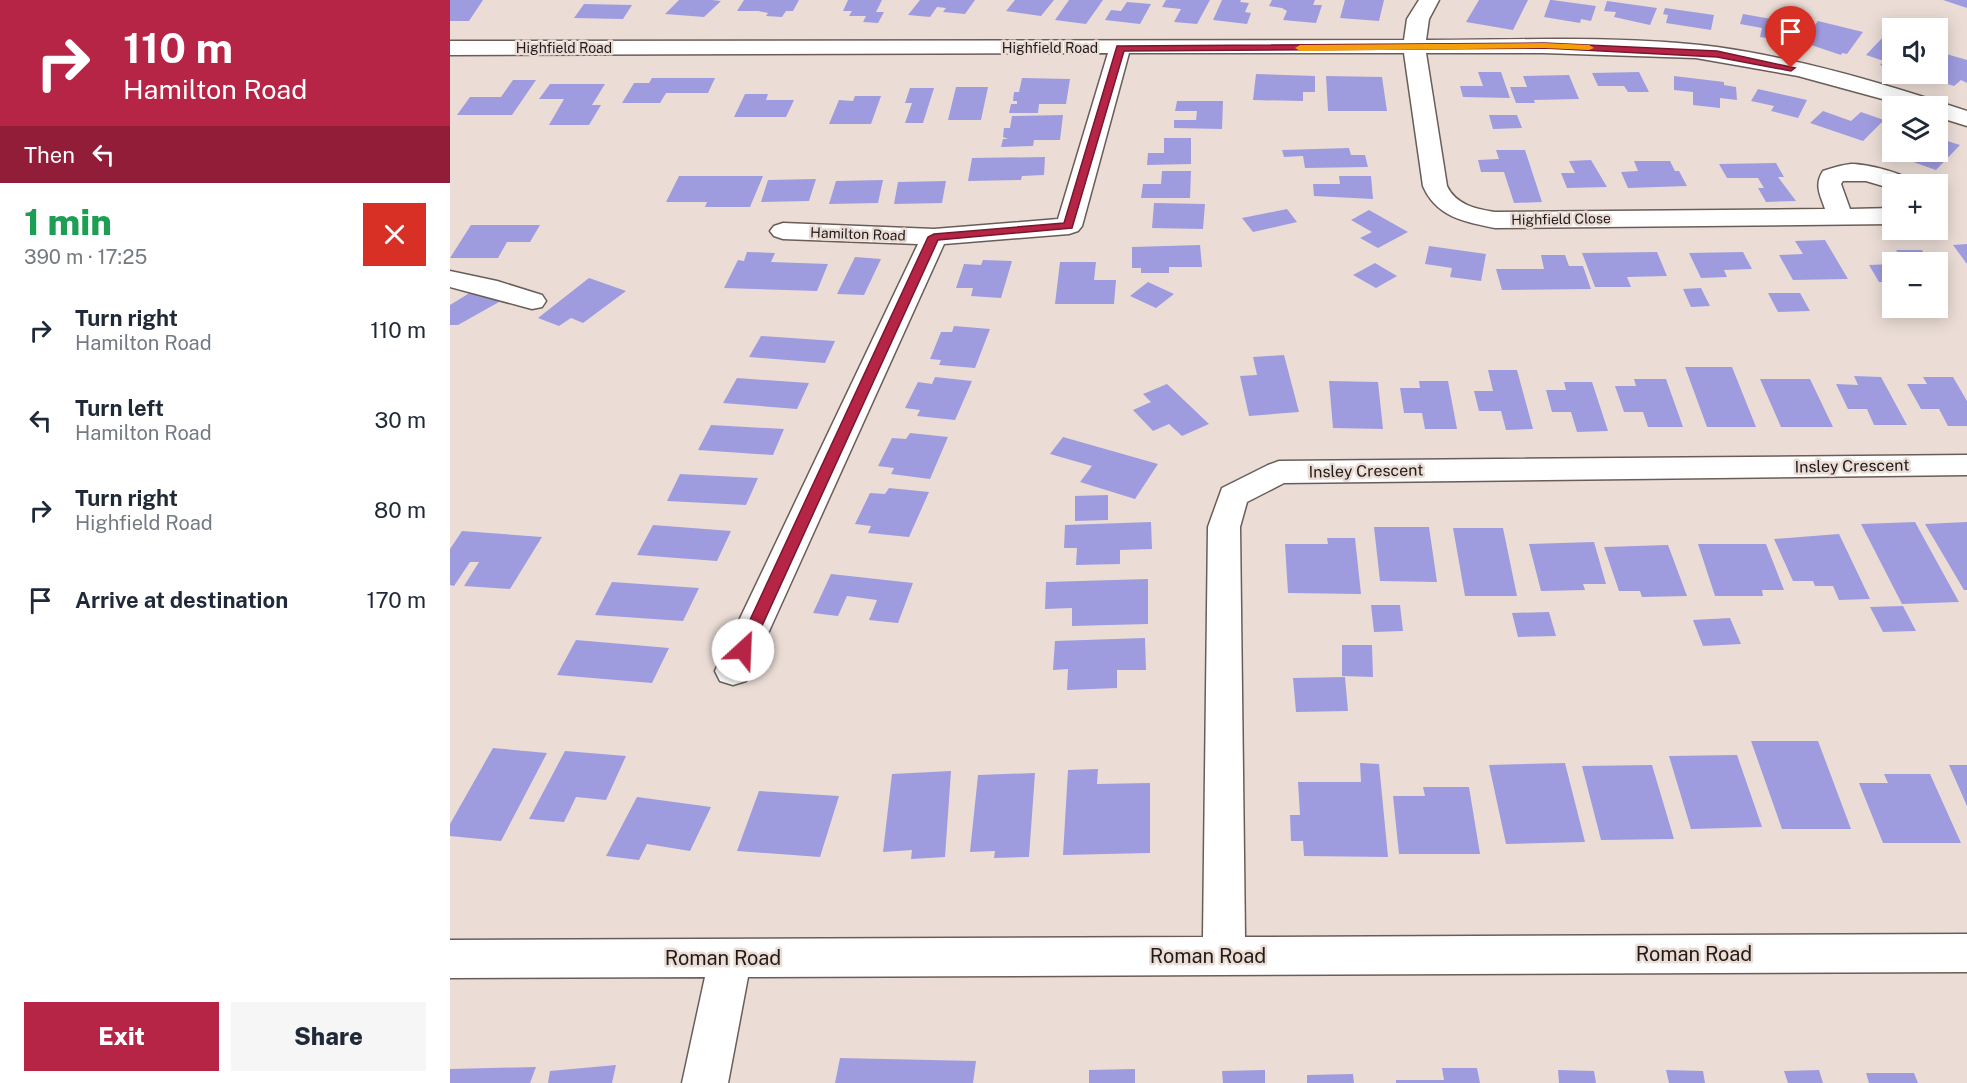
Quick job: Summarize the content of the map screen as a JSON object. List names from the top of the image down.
{
  "streets": {
    "street": [
      "Highfield Road",
      "Highfield Close",
      "Hamilton Road",
      "Insley Crescent",
      "Roman Road"
    ]
  },
  "crossings": [
    ["Highfield Road", "Highfield Close"],
    ["Highfield Road", "Hamilton Road"],
    ["Insley Crescent", "Roman Road"]
  ],
  "page": {
    "turn": ["110 m", "Hamilton Road"],
    "map_buttons": ["+", "−"],
    "then": "Then",
    "heading": ["1 min", "390 m · 17:25"],
    "list": [
      {
        "name": "Turn right",
        "note": "Hamilton Road",
        "value": "110 m"
      },
      {
        "name": "Turn left",
        "note": "Hamilton Road",
        "value": "30 m"
      },
      {
        "name": "Turn right",
        "note": "Highfield Road",
        "value": "80 m"
      },
      {
        "name": "Arrive at destination",
        "value": "170 m"
      }
    ],
    "buttons": ["Exit", "Share"]
  }
}
